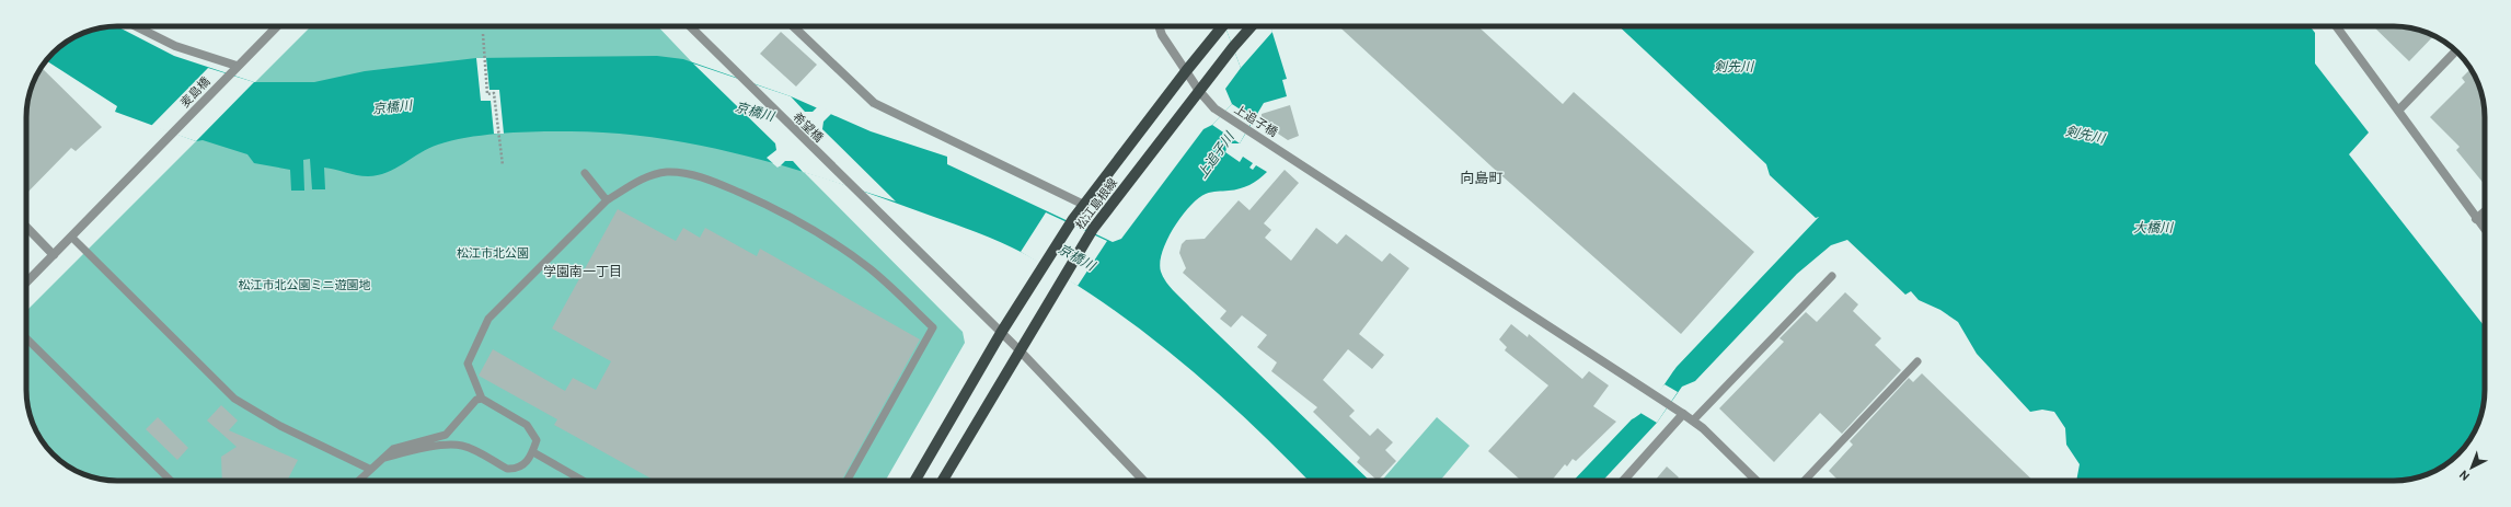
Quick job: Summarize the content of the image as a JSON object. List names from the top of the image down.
{
  "streets": {
    "main road": ["松江島根線"],
    "street": ["麦島橋", "上追子橋", "希望橋"]
  },
  "crossings": [
    ["上追子橋", "松江島根線"],
    ["希望橋", "松江島根線"]
  ],
  "districts": ["向島町", "学園南一丁目"],
  "water": [
    "剣先川",
    "京橋川",
    "上追子川",
    "大橋川"
  ],
  "parks": ["松江市北公園", "松江市北公園ミニ遊園地"],
  "north": "bottom left"
}
